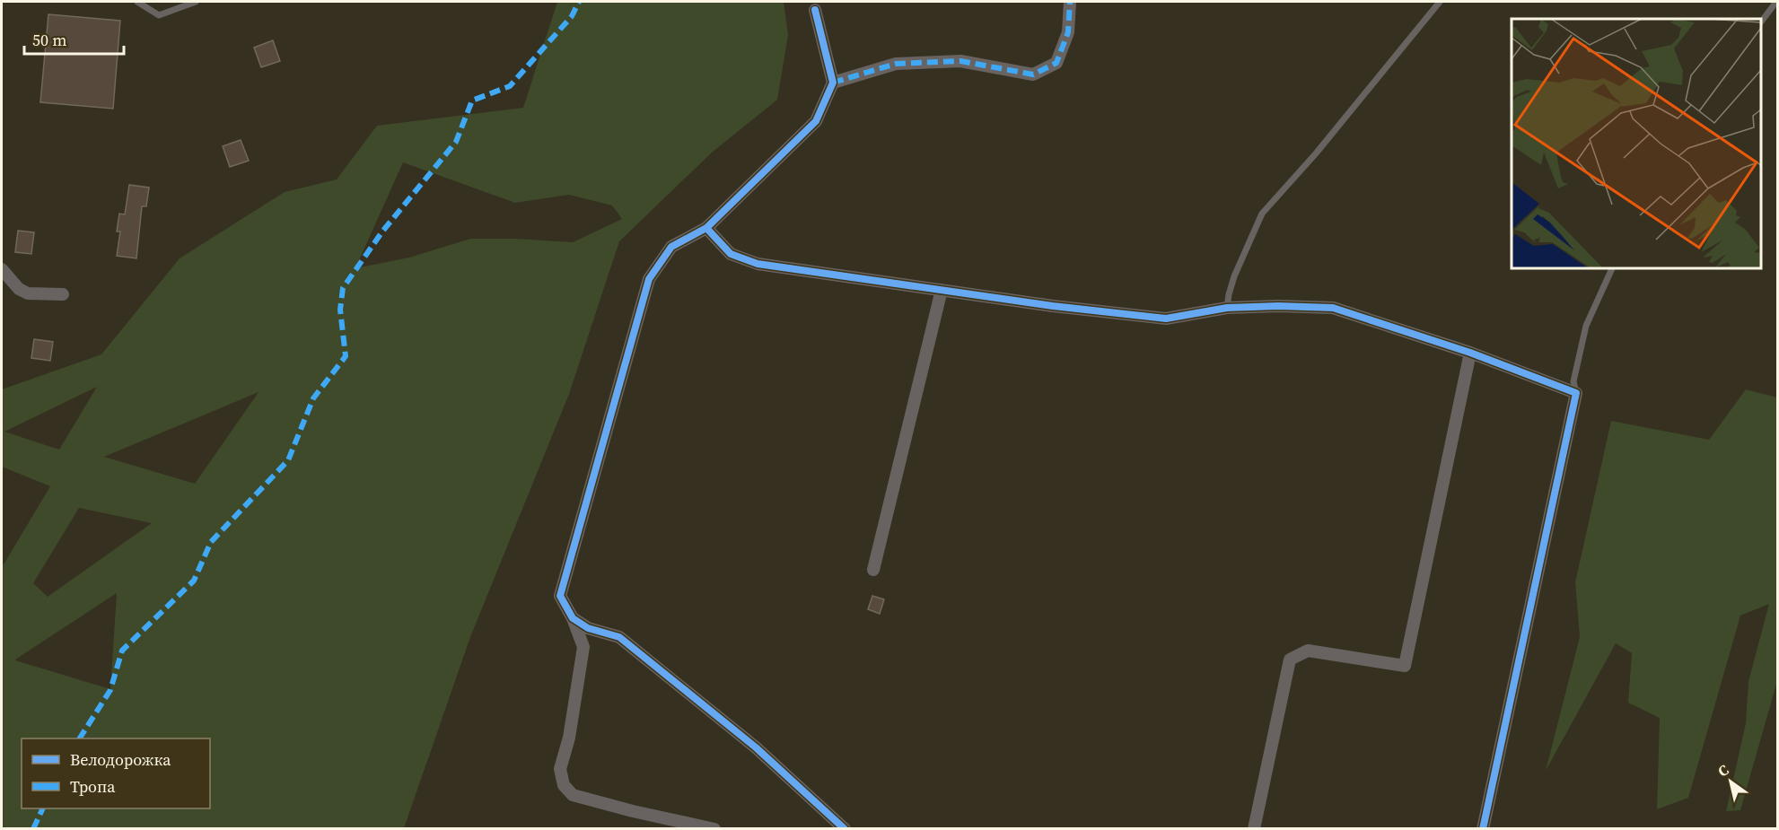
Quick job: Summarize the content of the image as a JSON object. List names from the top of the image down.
{
  "legend": ["Велодорожка", "Тропа"],
  "scale_bar": "50 m",
  "north": "top left"
}
